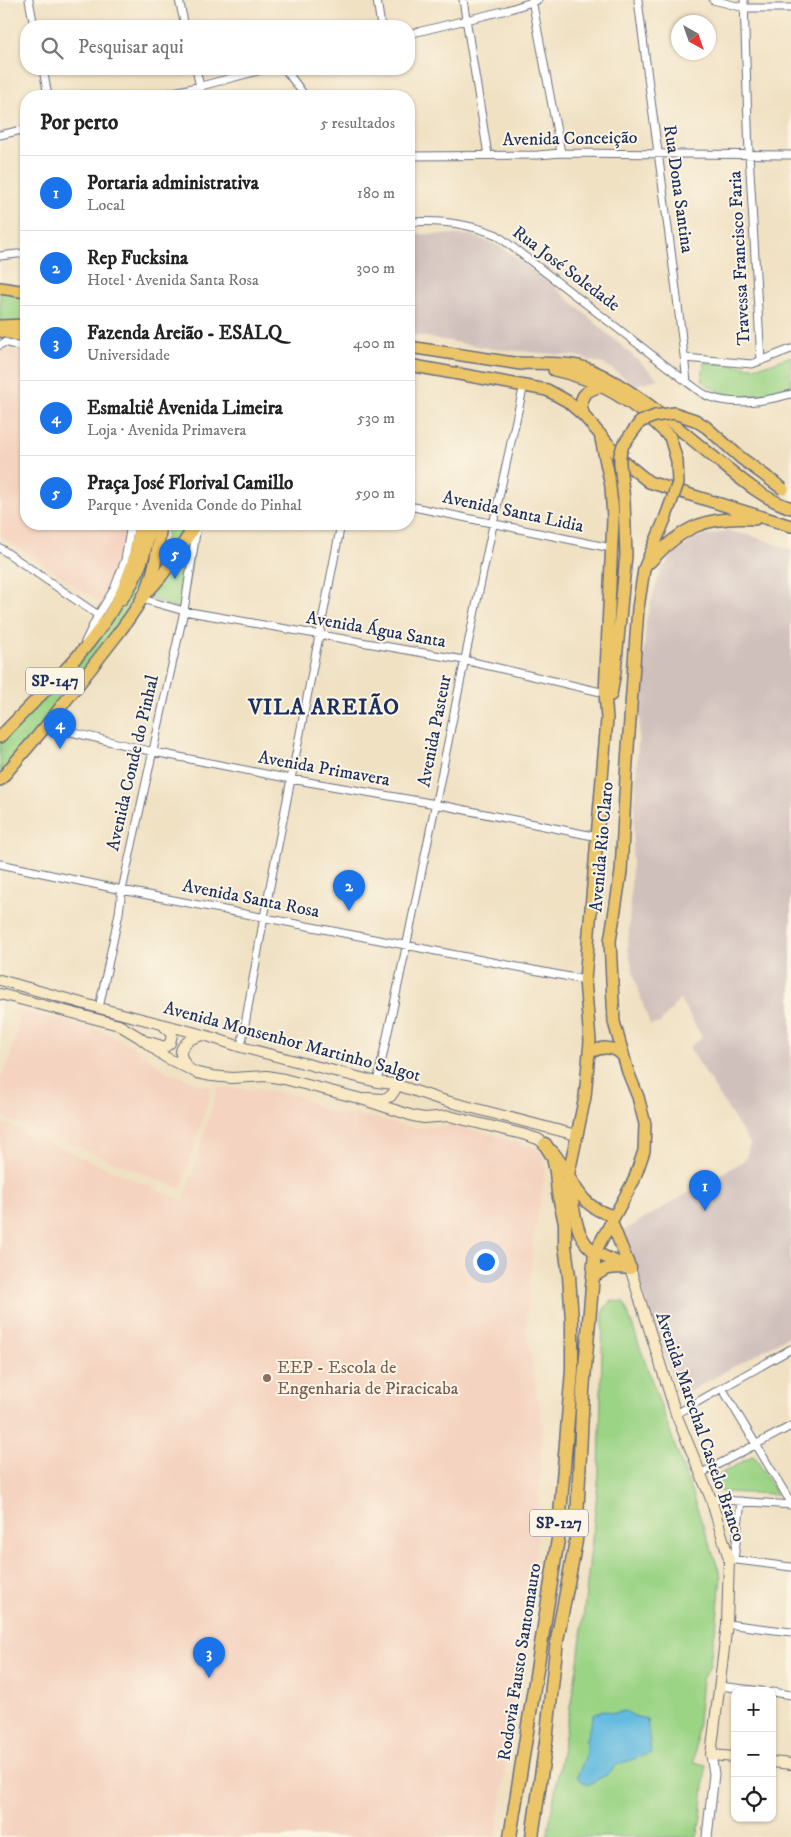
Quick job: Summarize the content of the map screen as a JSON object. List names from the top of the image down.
{
  "streets": {
    "highway": ["SP-127", "Rodovia Fausto Santomauro"],
    "main road": [
      "SP-147",
      "Avenida Conde do Pinhal",
      "Avenida Rio Claro",
      "Avenida Monsenhor Martinho Salgot",
      "Avenida Marechal Castelo Branco"
    ],
    "street": [
      "Avenida Conceição",
      "Rua Dona Santina",
      "Travessa Francisco Faria",
      "Rua José Soledade",
      "Avenida Santa Lidia",
      "Avenida Água Santa",
      "Avenida Pasteur",
      "Avenida Primavera",
      "Avenida Santa Rosa"
    ]
  },
  "crossings": [
    ["Avenida Conceição", "Rua Dona Santina"],
    ["Avenida Conceição", "Travessa Francisco Faria"],
    ["Rua Dona Santina", "Rua José Soledade"],
    ["Avenida Santa Lidia", "Avenida Pasteur"],
    ["Avenida Santa Lidia", "Avenida Rio Claro"],
    ["Avenida Água Santa", "SP-147"],
    ["Avenida Água Santa", "Avenida Pasteur"],
    ["Avenida Água Santa", "Avenida Conde do Pinhal"],
    ["Avenida Água Santa", "Avenida Rio Claro"],
    ["SP-147", "Avenida Conde do Pinhal"],
    ["SP-147", "Avenida Primavera"],
    ["Avenida Pasteur", "Avenida Primavera"],
    ["Avenida Pasteur", "Avenida Santa Rosa"],
    ["Avenida Pasteur", "Avenida Monsenhor Martinho Salgot"],
    ["Avenida Conde do Pinhal", "Avenida Primavera"],
    ["Avenida Conde do Pinhal", "Avenida Santa Rosa"],
    ["Avenida Conde do Pinhal", "Avenida Monsenhor Martinho Salgot"],
    ["Avenida Primavera", "Avenida Rio Claro"],
    ["Avenida Rio Claro", "Avenida Santa Rosa"],
    ["Avenida Rio Claro", "Avenida Monsenhor Martinho Salgot"],
    ["Avenida Rio Claro", "Rodovia Fausto Santomauro"]
  ],
  "districts": ["VILA AREIÃO"],
  "places": ["EEP - Escola de Engenharia de Piracicaba"],
  "north": "bottom right",
  "page": {
    "search": "Pesquisar aqui",
    "heading": ["Por perto", "5 resultados"],
    "list": [
      {
        "mark": "1",
        "name": "Portaria administrativa",
        "note": "Local",
        "value": "180 m"
      },
      {
        "mark": "2",
        "name": "Rep Fucksina",
        "note": "Hotel · Avenida Santa Rosa",
        "value": "300 m"
      },
      {
        "mark": "3",
        "name": "Fazenda Areião - ESALQ",
        "note": "Universidade",
        "value": "400 m"
      },
      {
        "mark": "4",
        "name": "Esmaltiê Avenida Limeira",
        "note": "Loja · Avenida Primavera",
        "value": "530 m"
      },
      {
        "mark": "5",
        "name": "Praça José Florival Camillo",
        "note": "Parque · Avenida Conde do Pinhal",
        "value": "590 m"
      }
    ],
    "pins": [
      "5",
      "4",
      "2",
      "1",
      "3"
    ],
    "map_buttons": ["+", "−"]
  }
}
